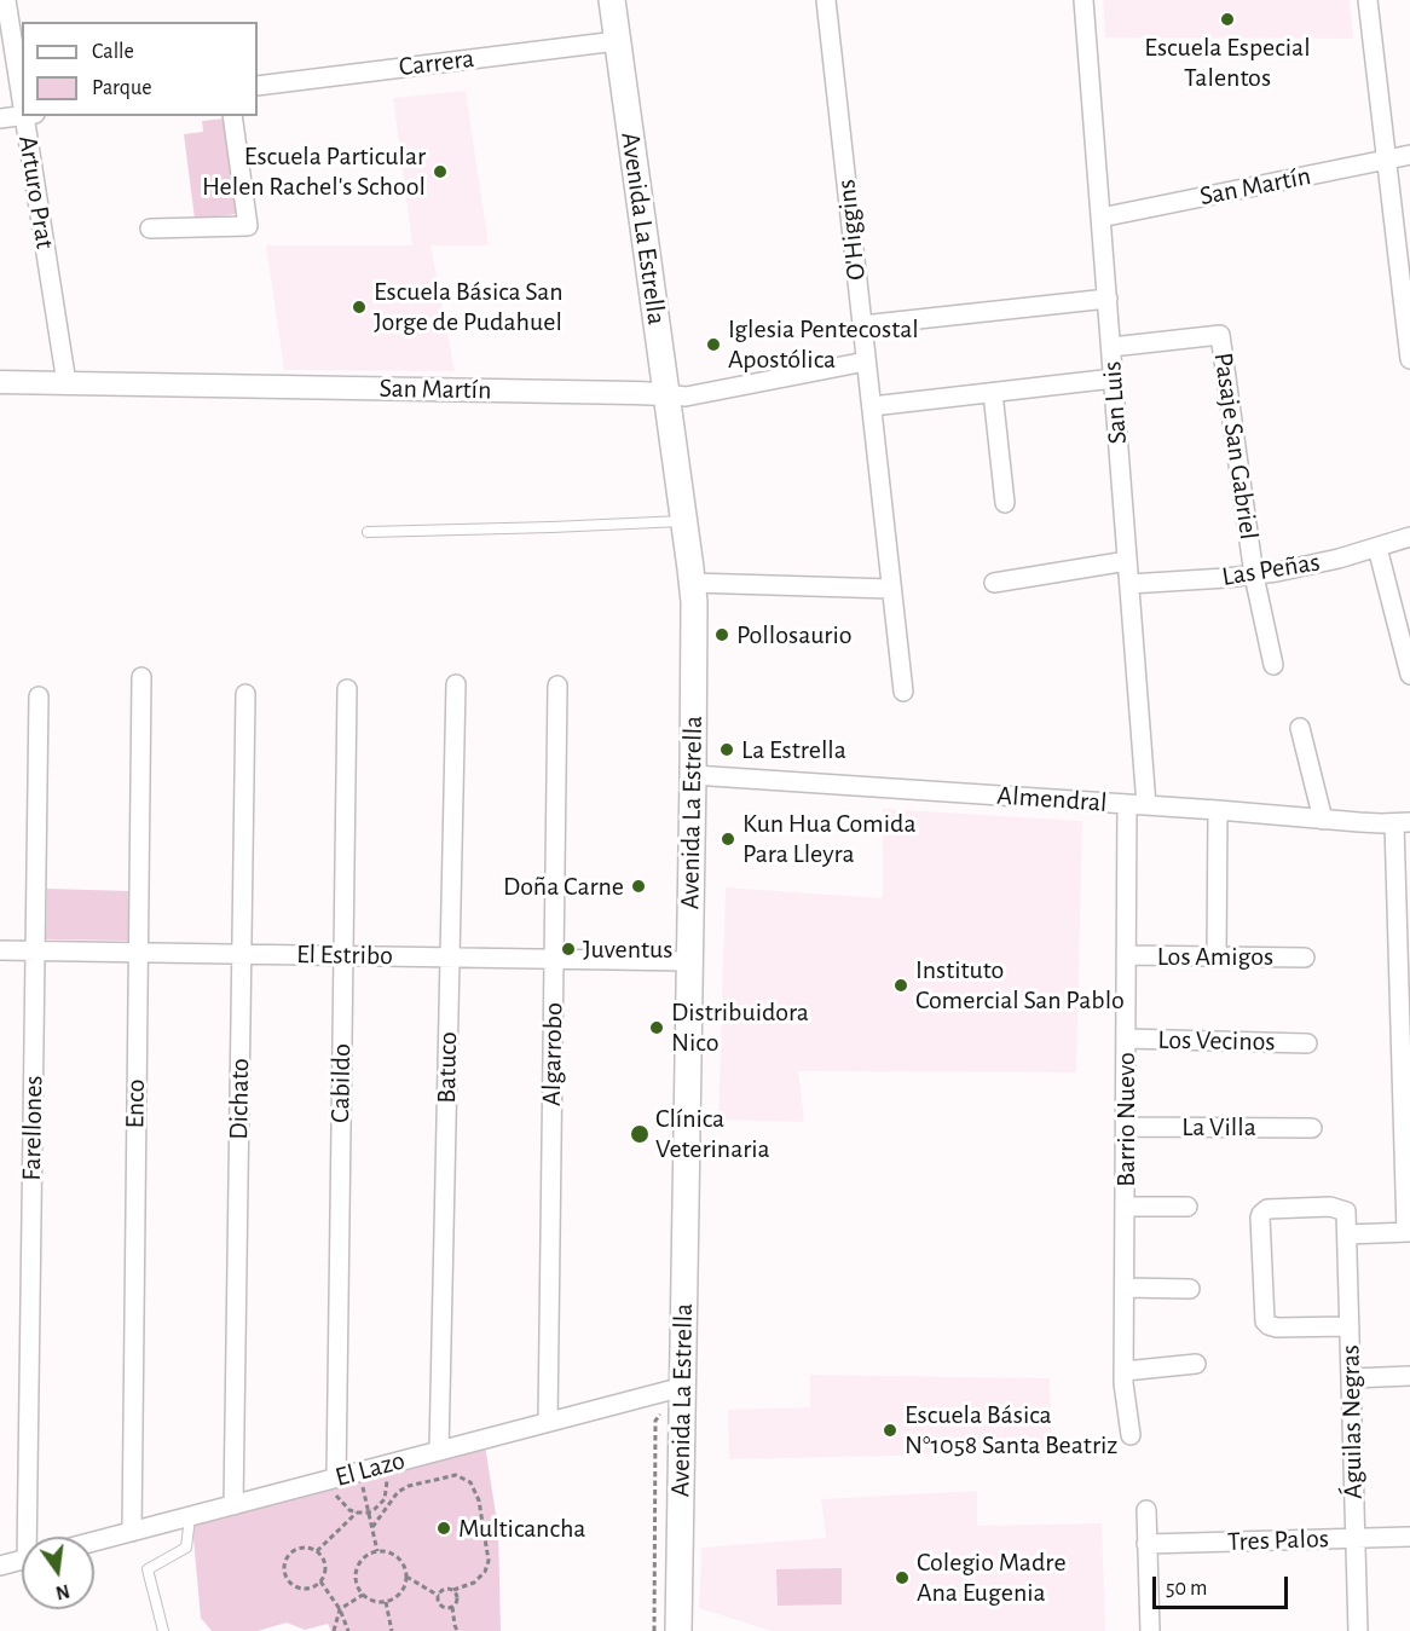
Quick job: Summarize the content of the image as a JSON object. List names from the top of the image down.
{
  "streets": {
    "main road": ["Avenida La Estrella"],
    "street": [
      "Carrera",
      "San Martín",
      "Arturo Prat",
      "O'Higgins",
      "San Luis",
      "Pasaje San Gabriel",
      "Las Peñas",
      "Almendral",
      "El Estribo",
      "Los Amigos",
      "Los Vecinos",
      "Algarrobo",
      "Batuco",
      "Cabildo",
      "Dichato",
      "Enco",
      "Barrio Nuevo",
      "La Villa",
      "Farellones",
      "Águilas Negras",
      "El Lazo",
      "Tres Palos"
    ]
  },
  "crossings": [
    ["Carrera", "Avenida La Estrella"],
    ["San Martín", "Arturo Prat"],
    ["San Martín", "Avenida La Estrella"],
    ["San Martín", "O'Higgins"],
    ["San Martín", "San Luis"],
    ["Avenida La Estrella", "Almendral"],
    ["Avenida La Estrella", "El Estribo"],
    ["Avenida La Estrella", "El Lazo"],
    ["San Luis", "Pasaje San Gabriel"],
    ["San Luis", "Las Peñas"],
    ["San Luis", "Almendral"],
    ["Pasaje San Gabriel", "Las Peñas"],
    ["Almendral", "Barrio Nuevo"],
    ["El Estribo", "Algarrobo"],
    ["El Estribo", "Batuco"],
    ["El Estribo", "Cabildo"],
    ["El Estribo", "Dichato"],
    ["El Estribo", "Enco"],
    ["El Estribo", "Farellones"],
    ["Los Amigos", "Barrio Nuevo"],
    ["Los Vecinos", "Barrio Nuevo"],
    ["Algarrobo", "El Lazo"],
    ["Batuco", "El Lazo"],
    ["Cabildo", "El Lazo"],
    ["Dichato", "El Lazo"],
    ["Enco", "El Lazo"],
    ["Barrio Nuevo", "La Villa"],
    ["Águilas Negras", "Tres Palos"]
  ],
  "places": [
    "Escuela Especial Talentos",
    "Escuela Particular Helen Rachel's School",
    "Escuela Básica San Jorge de Pudahuel",
    "Iglesia Pentecostal Apostólica",
    "Pollosaurio",
    "La Estrella",
    "Kun Hua Comida Para Lleyra",
    "Doña Carne",
    "Juventus",
    "Instituto Comercial San Pablo",
    "Distribuidora Nico",
    "Clínica Veterinaria",
    "Escuela Básica N°1058 Santa Beatriz",
    "Multicancha",
    "Colegio Madre Ana Eugenia"
  ],
  "legend": ["Calle", "Parque"],
  "scale_bar": "50 m",
  "north": "bottom"
}
